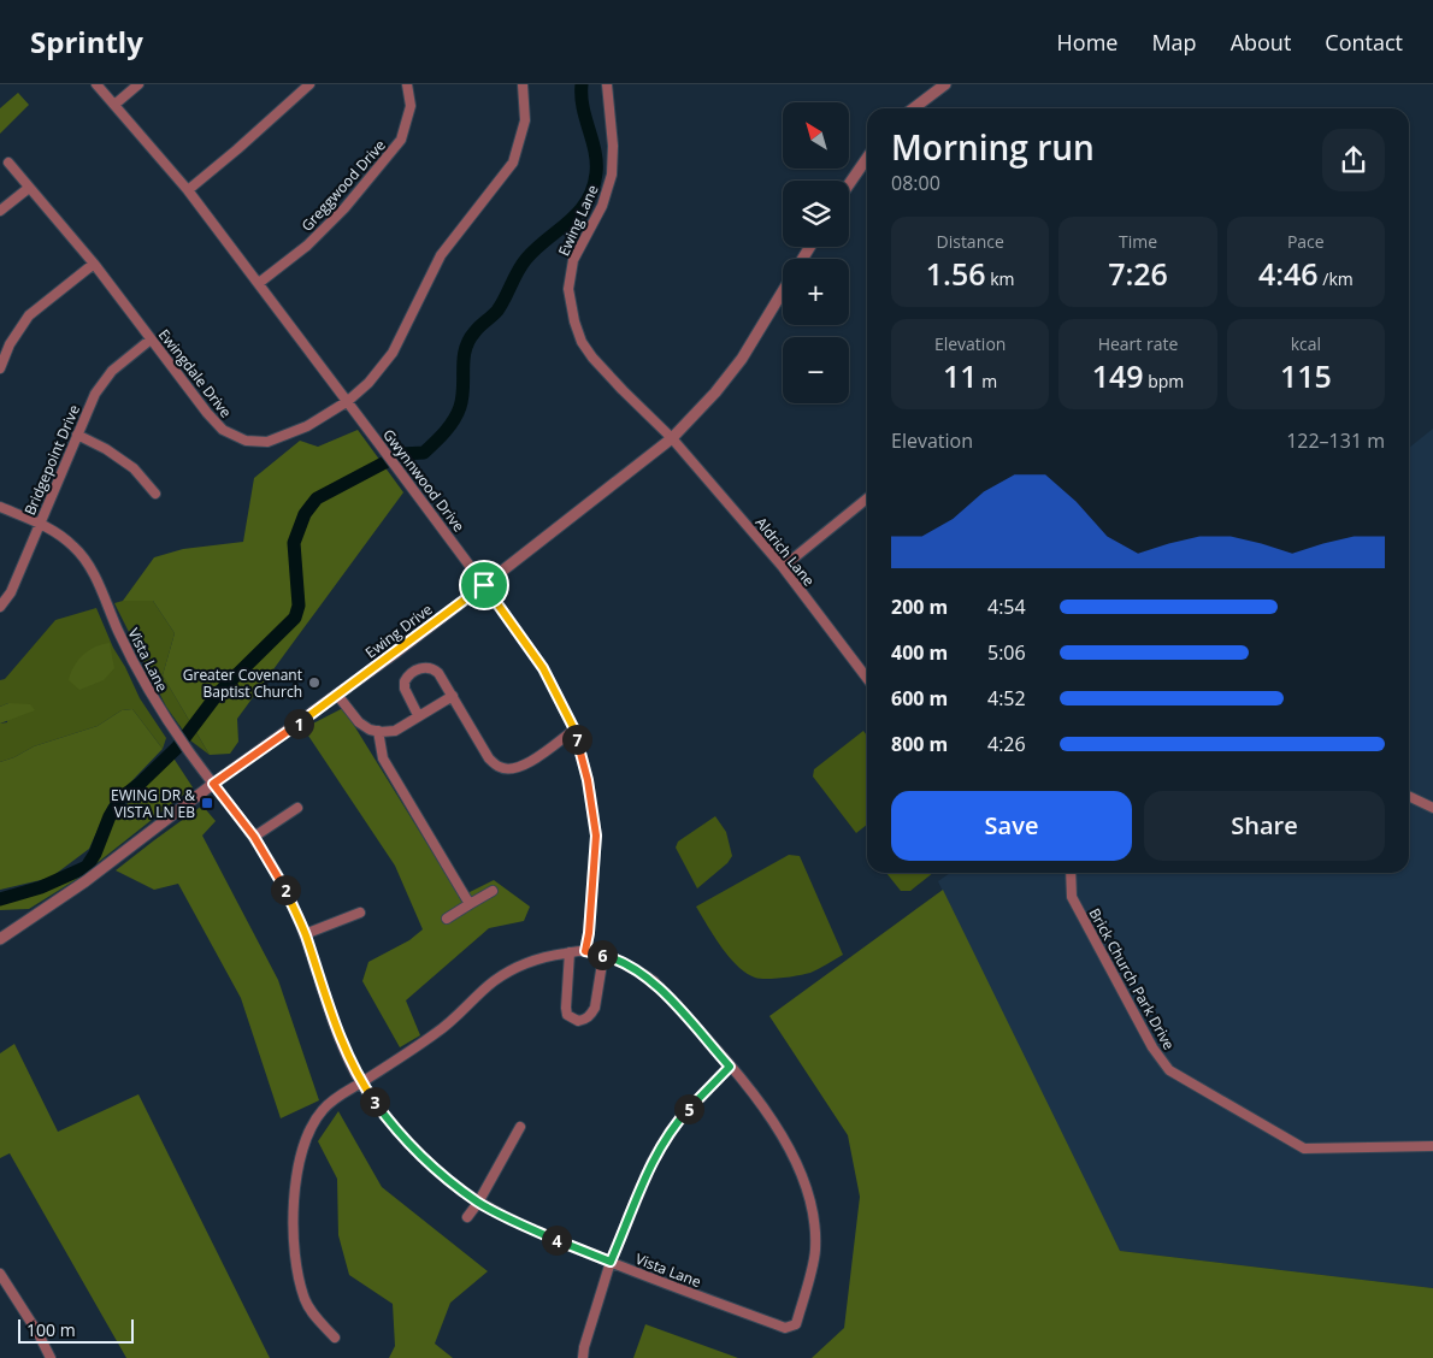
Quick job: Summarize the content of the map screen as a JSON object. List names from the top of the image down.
{
  "streets": {
    "street": [
      "Greggwood Drive",
      "Ewing Lane",
      "Ewingdale Drive",
      "Bridgepoint Drive",
      "Gwynnwood Drive",
      "Aldrich Lane",
      "Ewing Drive",
      "Vista Lane",
      "Brick Church Park Drive"
    ]
  },
  "crossings": [
    ["Greggwood Drive", "Gwynnwood Drive"],
    ["Ewing Lane", "Aldrich Lane"],
    ["Ewing Lane", "Ewing Drive"],
    ["Ewingdale Drive", "Bridgepoint Drive"],
    ["Ewingdale Drive", "Gwynnwood Drive"],
    ["Bridgepoint Drive", "Vista Lane"],
    ["Gwynnwood Drive", "Ewing Drive"],
    ["Aldrich Lane", "Ewing Drive"],
    ["Ewing Drive", "Vista Lane"]
  ],
  "places": {
    "other": ["Greater Covenant Baptist Church"],
    "transit": ["EWING DR & VISTA LN EB"]
  },
  "scale_bar": "100 m",
  "north": "top left",
  "page": {
    "header": "Sprintly",
    "nav": [
      "Home",
      "Map",
      "About",
      "Contact"
    ],
    "map_buttons": ["+", "−"],
    "heading": ["Morning run", "08:00"],
    "stats": [
      ["Distance", "1.56 km"],
      ["Time", "7:26"],
      ["Pace", "4:46 /km"],
      ["Elevation", "11 m"],
      ["Heart rate", "149 bpm"],
      ["kcal", "115"]
    ],
    "chart": ["Elevation", "122–131 m"],
    "list": [
      {
        "name": "200 m",
        "note": "4:54"
      },
      {
        "name": "400 m",
        "note": "5:06"
      },
      {
        "name": "600 m",
        "note": "4:52"
      },
      {
        "name": "800 m",
        "note": "4:26"
      }
    ],
    "pins": [
      "1",
      "7",
      "2",
      "6",
      "3",
      "5",
      "4"
    ],
    "buttons": ["Save", "Share"],
    "scale": "100 m"
  }
}
